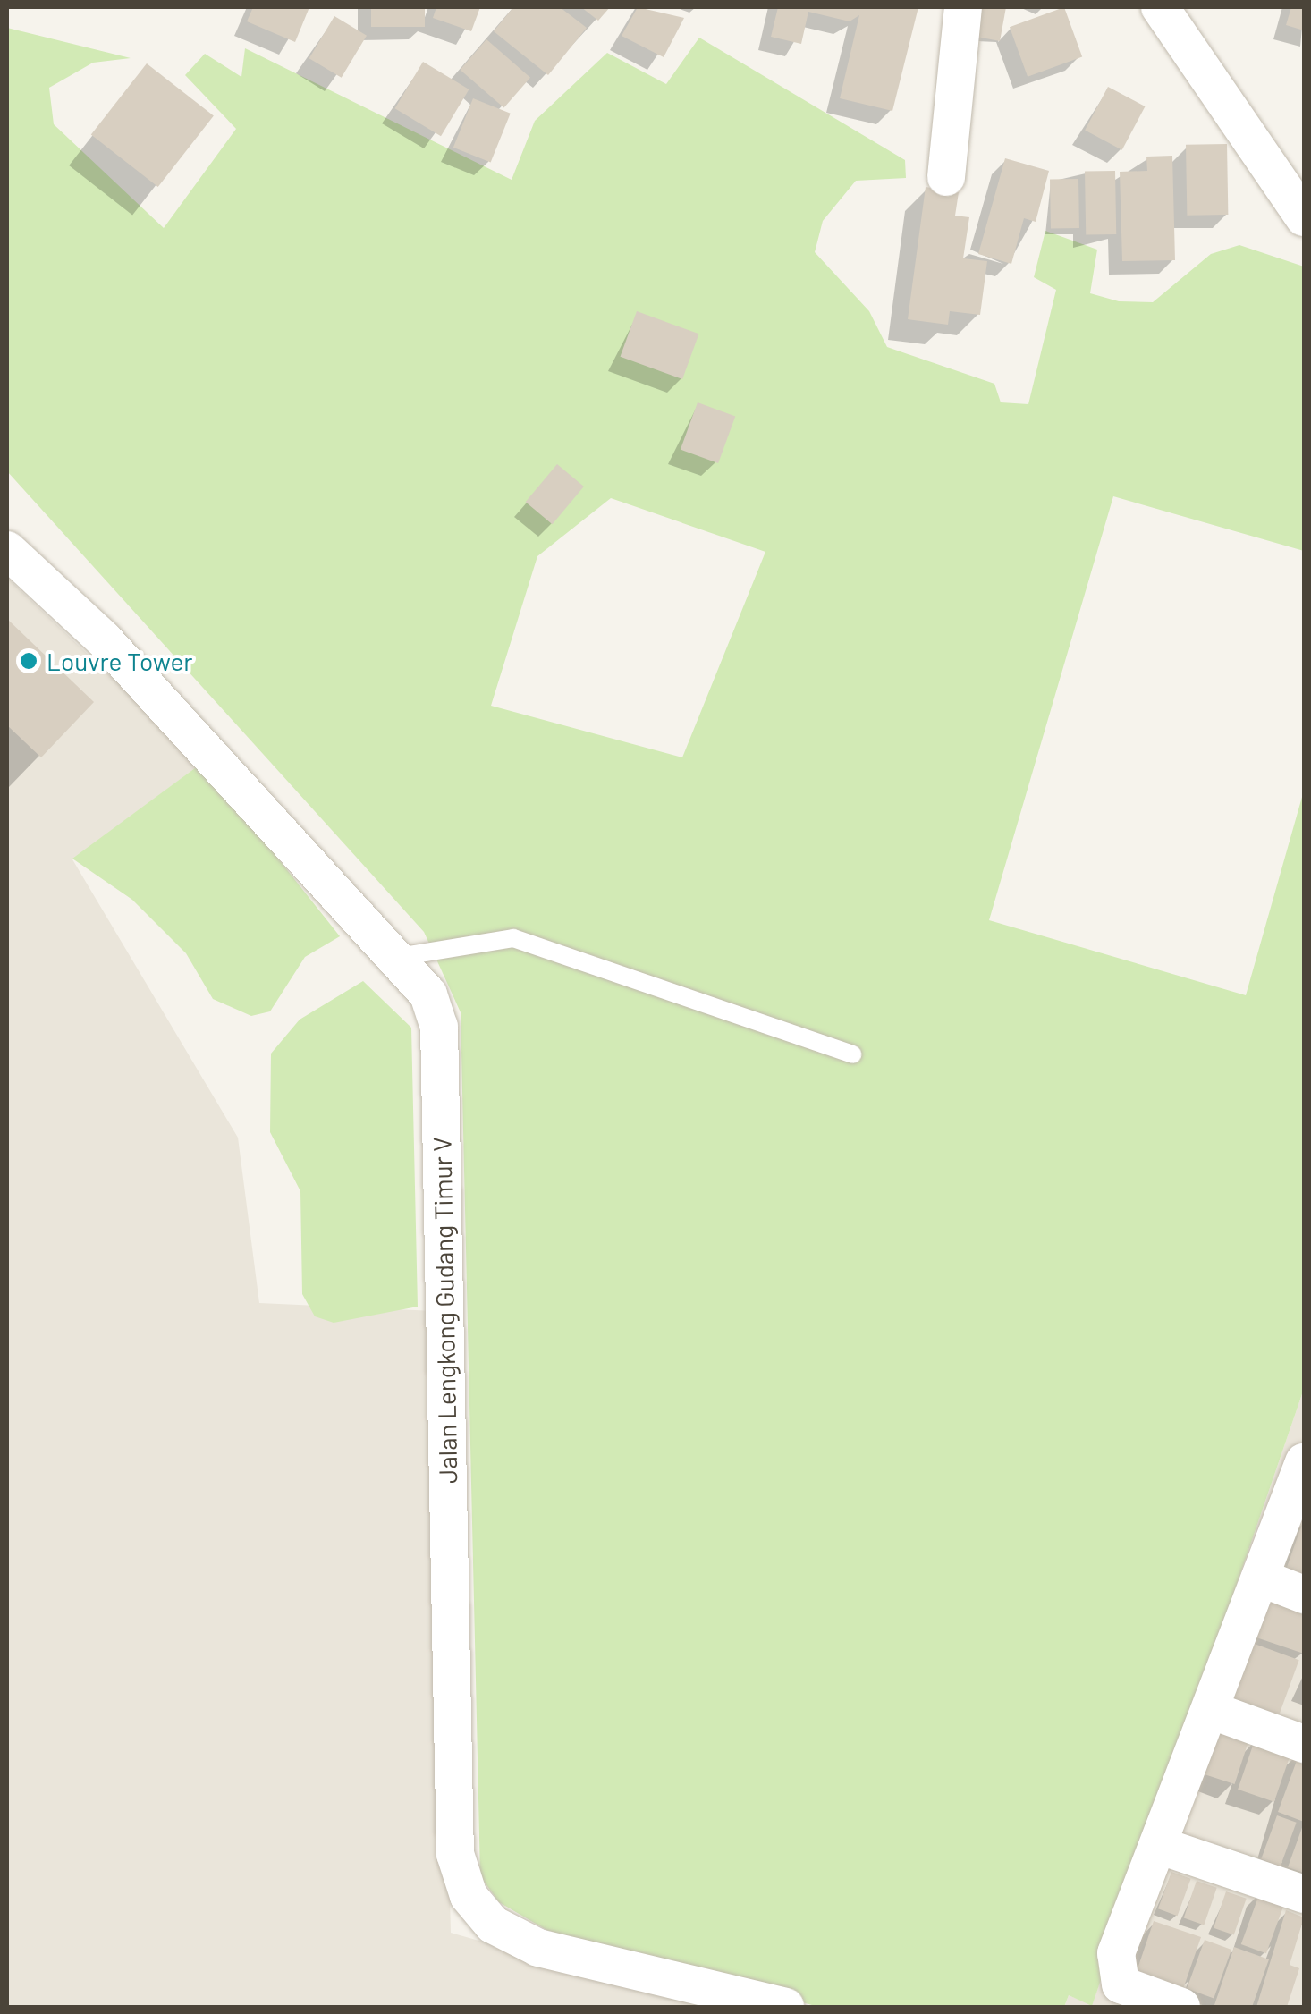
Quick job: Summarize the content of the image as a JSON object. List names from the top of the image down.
{
  "streets": {
    "street": ["Jalan Lengkong Gudang Timur V"]
  },
  "places": ["Louvre Tower"]
}
